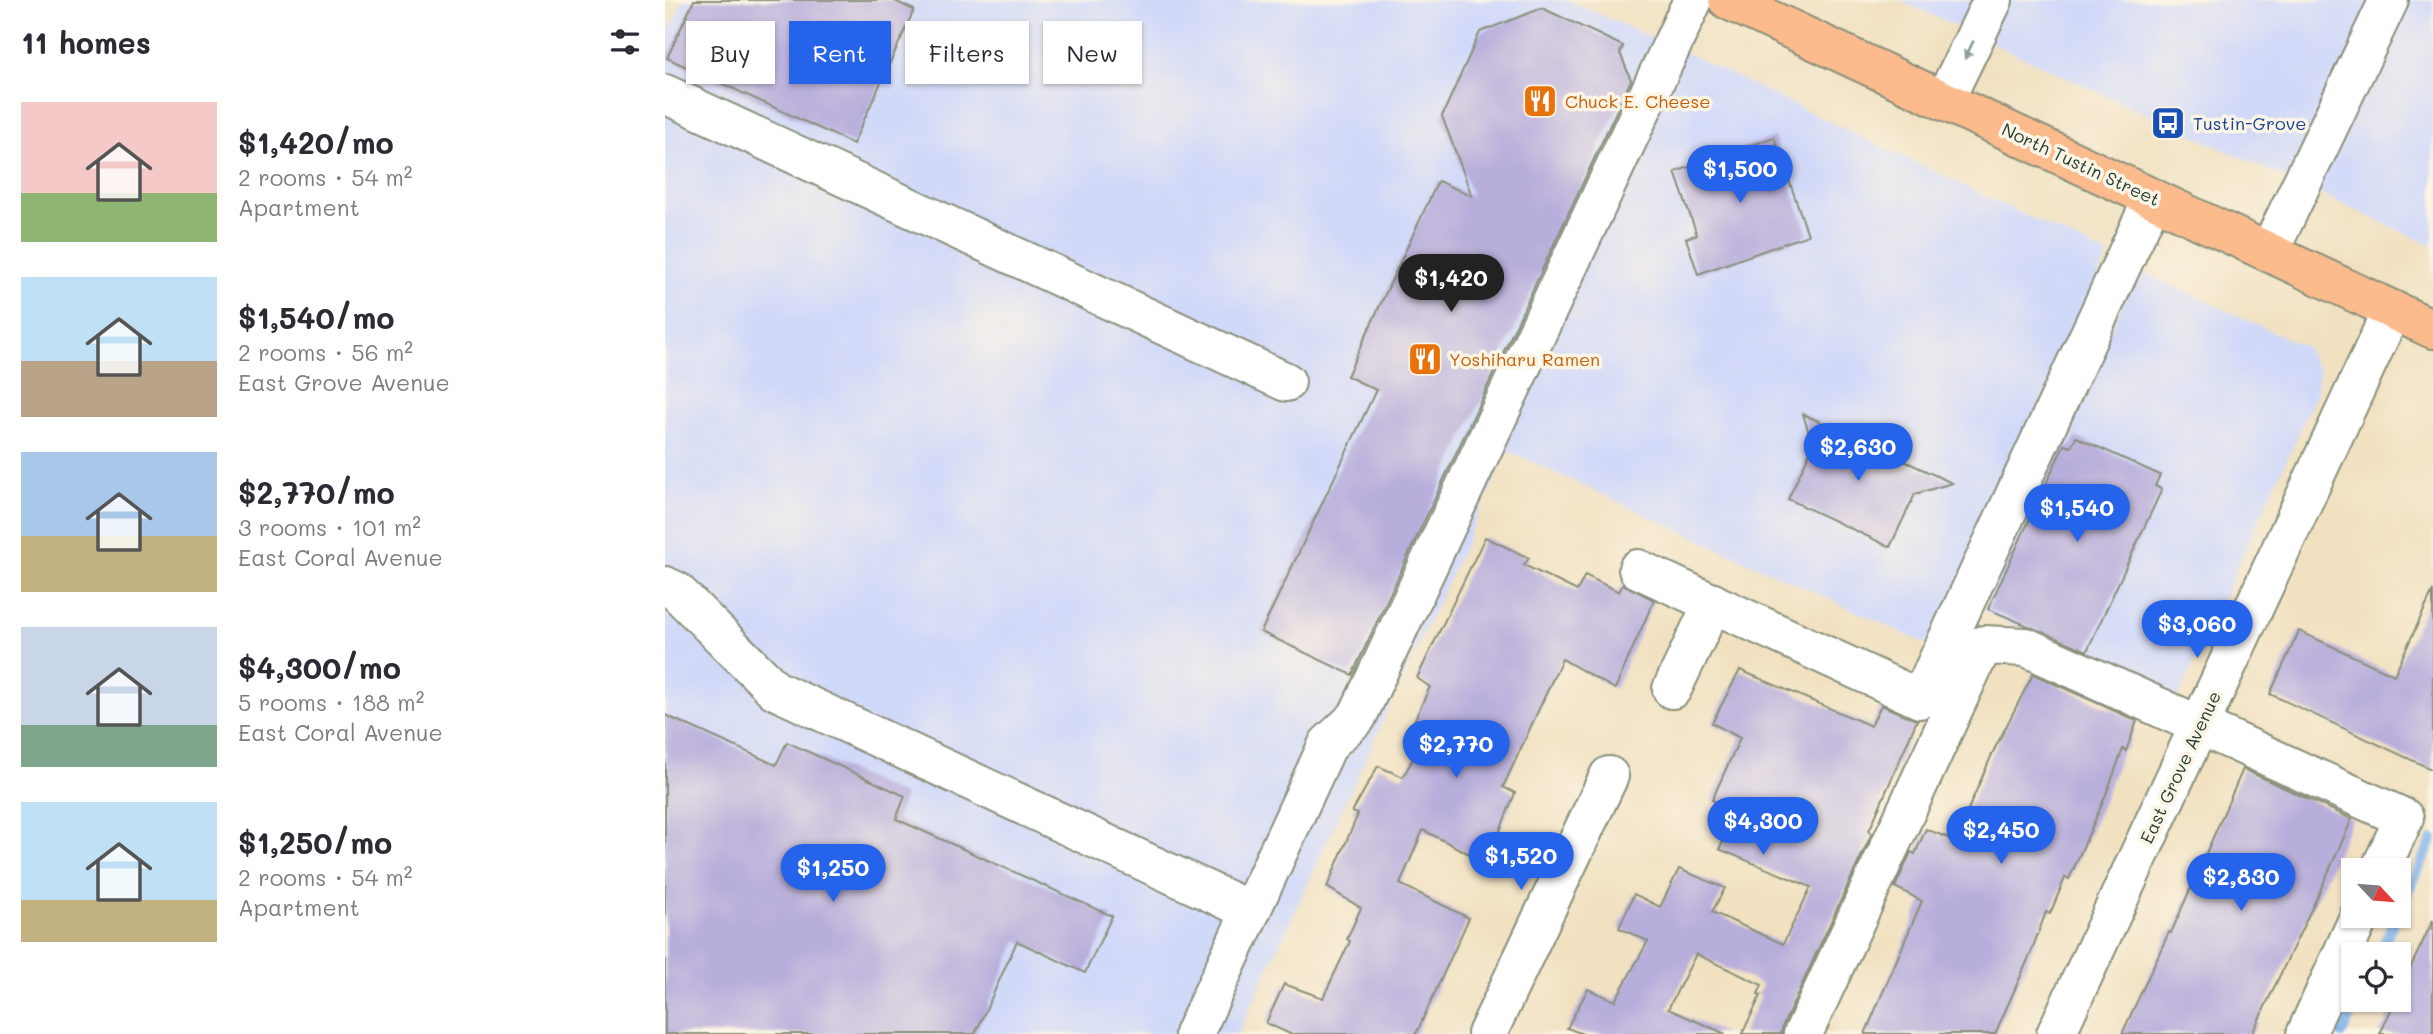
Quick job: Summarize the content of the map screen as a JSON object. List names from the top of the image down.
{
  "streets": {
    "main road": ["North Tustin Street"],
    "street": ["East Grove Avenue"]
  },
  "crossings": [
    ["North Tustin Street", "East Grove Avenue"]
  ],
  "places": {
    "restaurant": ["Chuck E. Cheese", "Yoshiharu Ramen"],
    "bus stop": ["Tustin-Grove"]
  },
  "north": "bottom right",
  "page": {
    "heading": "11 homes",
    "chip": [
      "Buy",
      "Rent",
      "Filters",
      "New"
    ],
    "list": [
      {
        "name": "$1,420/mo",
        "note": "2 rooms · 54 m² · Apartment"
      },
      {
        "name": "$1,540/mo",
        "note": "2 rooms · 56 m² · East Grove Avenue"
      },
      {
        "name": "$2,770/mo",
        "note": "3 rooms · 101 m² · East Coral Avenue"
      },
      {
        "name": "$4,300/mo",
        "note": "5 rooms · 188 m² · East Coral Avenue"
      },
      {
        "name": "$1,250/mo",
        "note": "2 rooms · 54 m² · Apartment"
      }
    ],
    "price": [
      "$1,500",
      "$1,420",
      "$2,630",
      "$1,540",
      "$3,060",
      "$2,770",
      "$4,300",
      "$2,450",
      "$1,520",
      "$1,250",
      "$2,830"
    ]
  }
}
